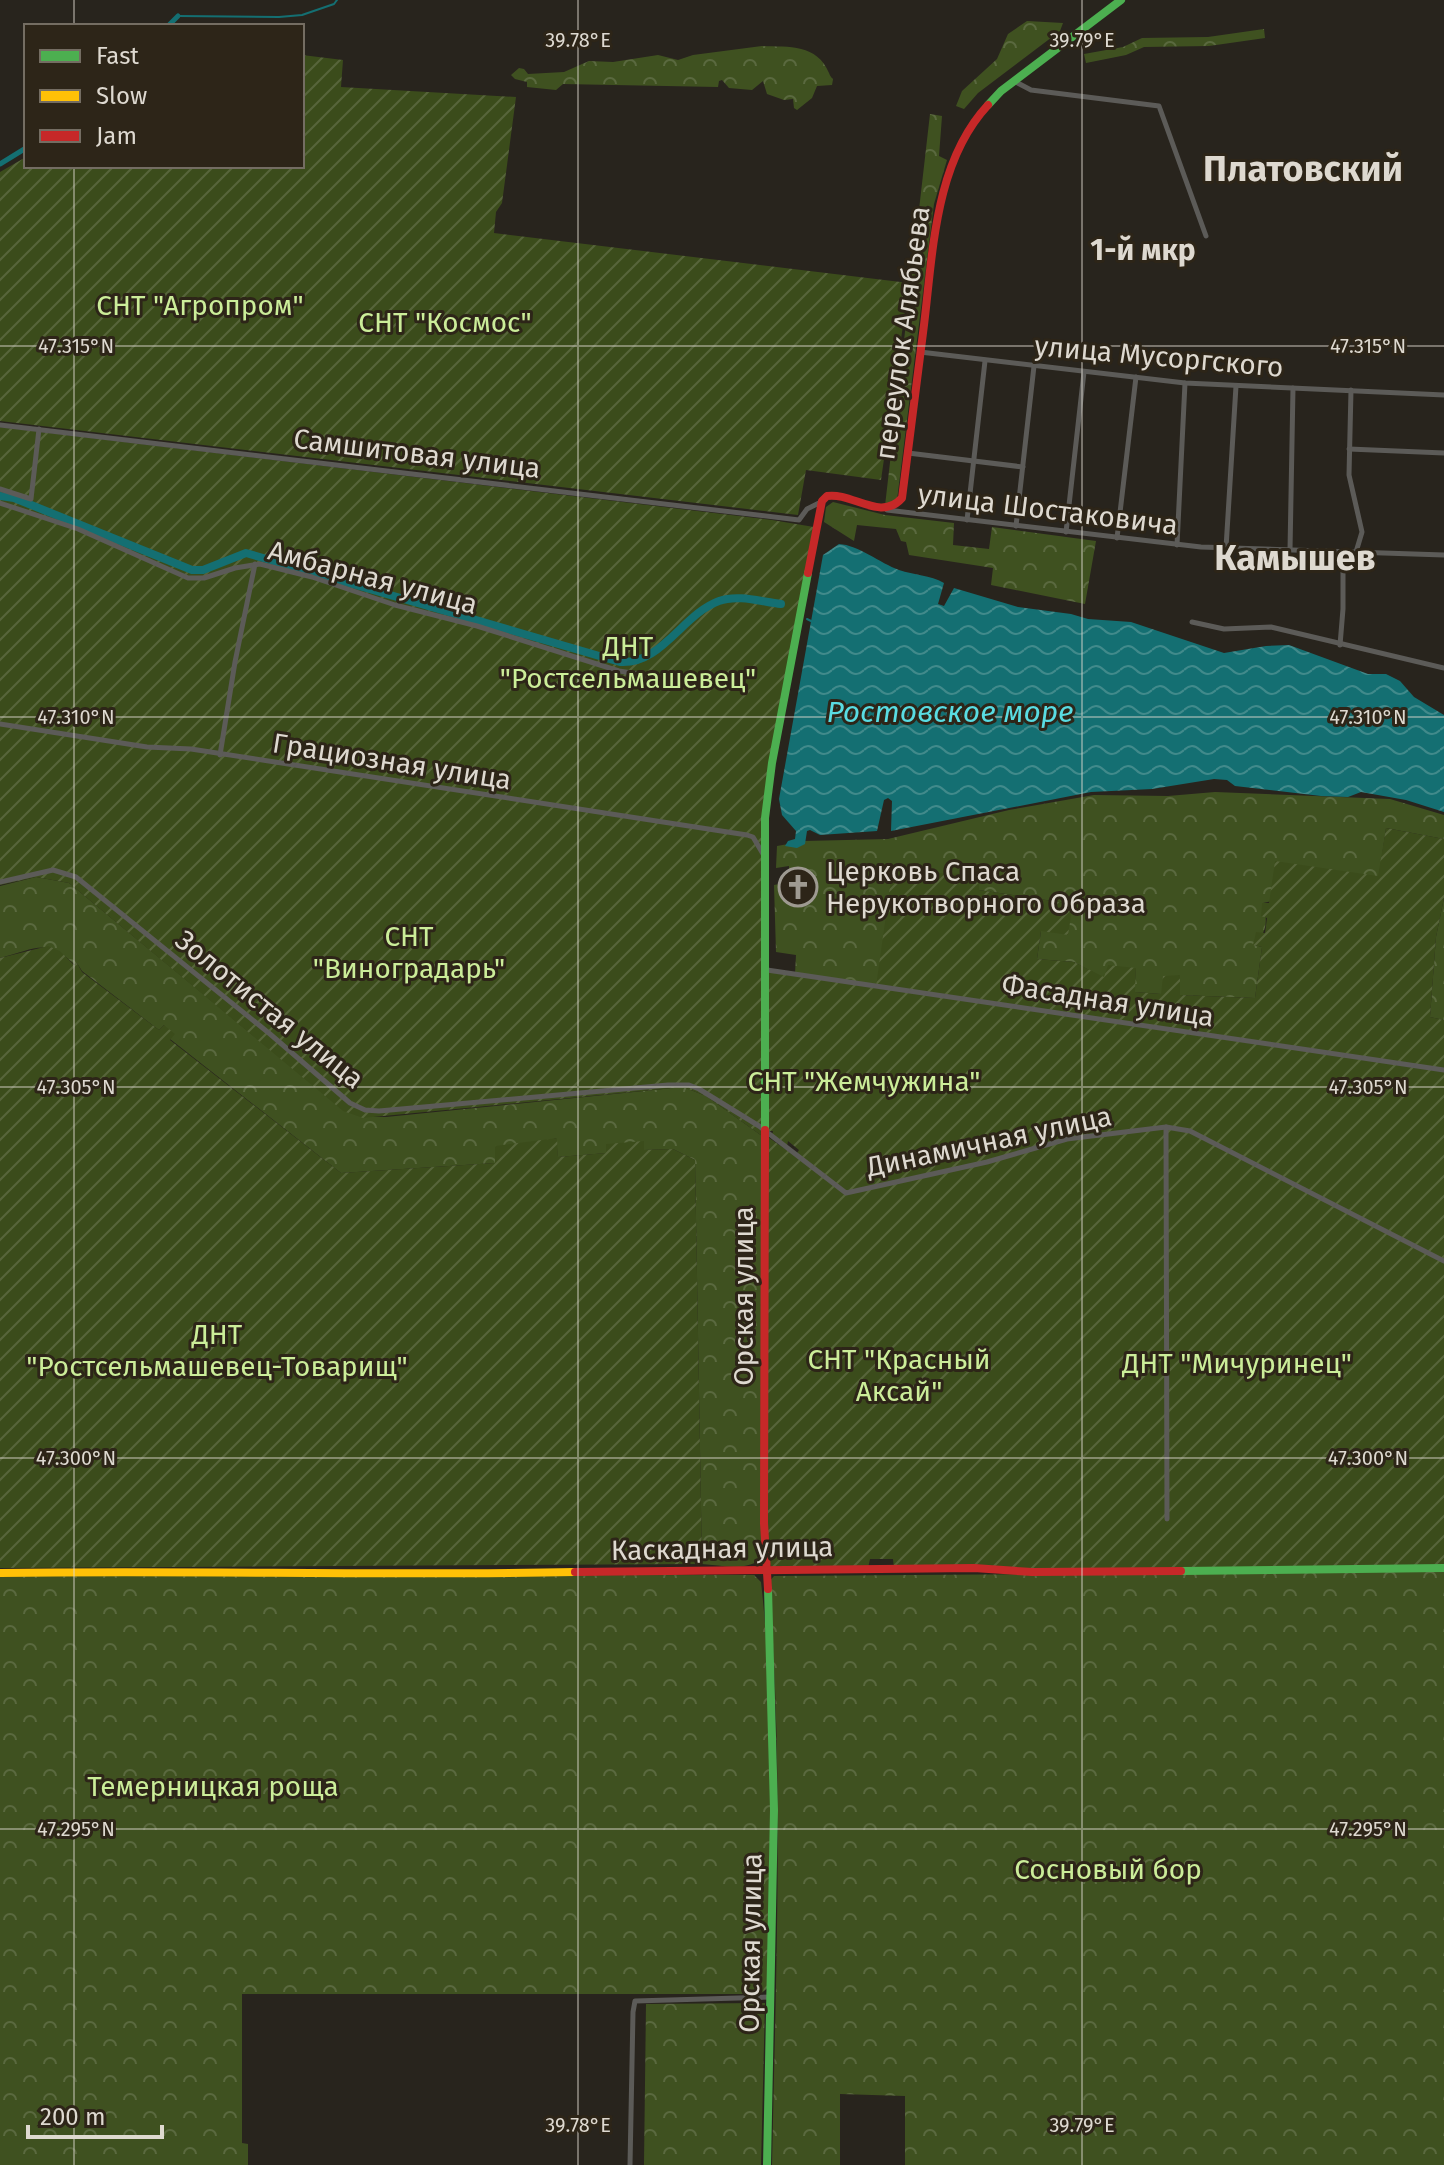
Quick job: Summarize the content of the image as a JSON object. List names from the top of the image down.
{
  "streets": {
    "main road": ["переулок Алябьева", "Орская улица", "Каскадная улица"],
    "street": [
      "улица Мусоргского",
      "Самшитовая улица",
      "улица Шостаковича",
      "Амбарная улица",
      "Грациозная улица",
      "Фасадная улица",
      "Золотистая улица",
      "Динамичная улица"
    ]
  },
  "crossings": [
    ["переулок Алябьева", "улица Мусоргского"],
    ["переулок Алябьева", "улица Шостаковича"],
    ["Самшитовая улица", "Орская улица"],
    ["Грациозная улица", "Орская улица"],
    ["Фасадная улица", "Орская улица"],
    ["Золотистая улица", "Динамичная улица"],
    ["Золотистая улица", "Орская улица"],
    ["Орская улица", "Каскадная улица"]
  ],
  "districts": ["Платовский", "1-й мкр", "Камышев"],
  "water": ["Ростовское море"],
  "parks": [
    "СНТ \"Агропром\"",
    "СНТ \"Космос\"",
    "ДНТ \"Ростсельмашевец\"",
    "СНТ \"Виноградарь\"",
    "СНТ \"Жемчужина\"",
    "ДНТ \"Ростсельмашевец-Товарищ\"",
    "СНТ \"Красный Аксай\"",
    "ДНТ \"Мичуринец\"",
    "Темерницкая роща",
    "Сосновый бор"
  ],
  "places": {
    "church": ["Церковь Спаса Нерукотворного Образа"]
  },
  "legend": ["Fast", "Slow", "Jam"],
  "scale_bar": "200 m",
  "coordinates": [
    "39.78°E",
    "39.79°E",
    "47.315°N",
    "47.310°N",
    "47.305°N",
    "47.300°N",
    "47.295°N"
  ]
}
